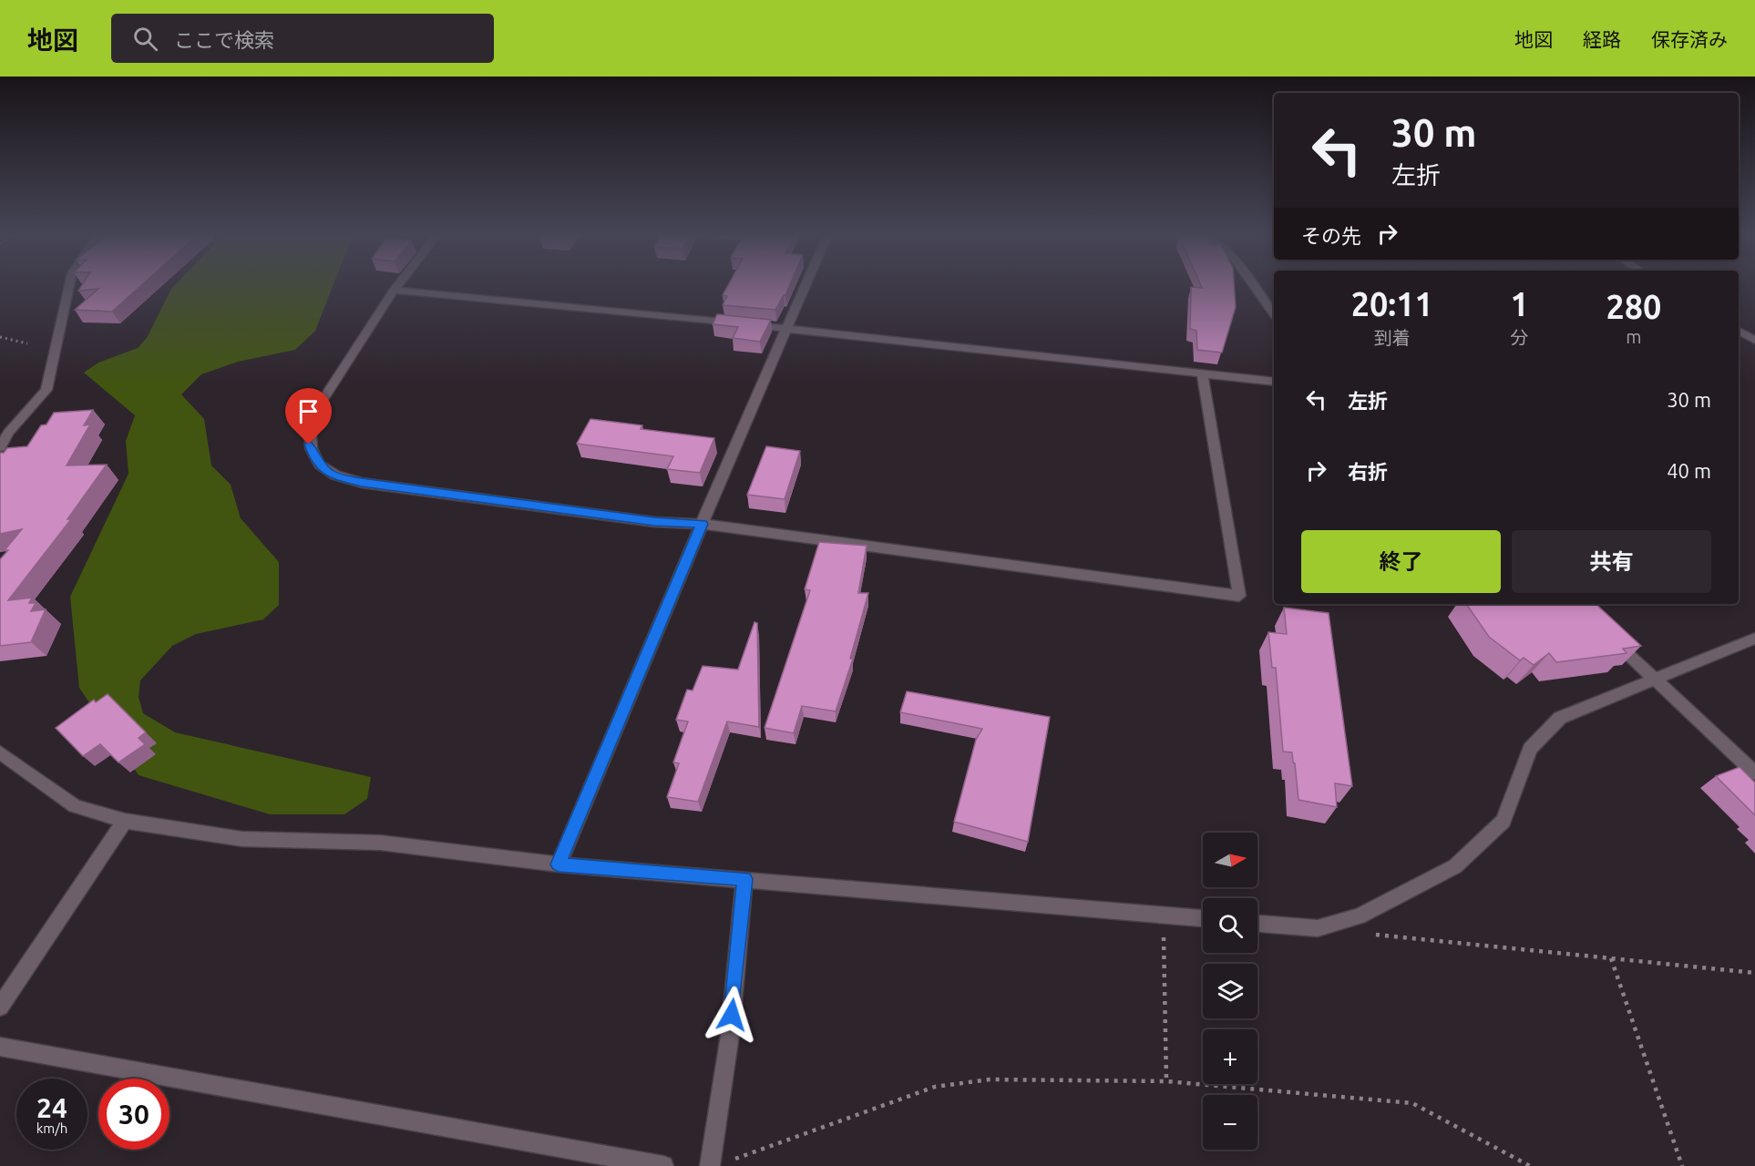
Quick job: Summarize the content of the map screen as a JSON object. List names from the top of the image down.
{
  "north": "right",
  "page": {
    "header": "地図",
    "search": "ここで検索",
    "nav": ["地図", "経路", "保存済み"],
    "turn": ["30 m", "左折"],
    "then": "その先",
    "eta": [
      "20:11",
      "到着",
      "1",
      "分",
      "280",
      "m"
    ],
    "list": [
      {
        "name": "左折",
        "value": "30 m"
      },
      {
        "name": "右折",
        "value": "40 m"
      }
    ],
    "buttons": ["終了", "共有"],
    "map_buttons": ["+", "−"],
    "speed": "24 km/h",
    "limit": "30"
  }
}
